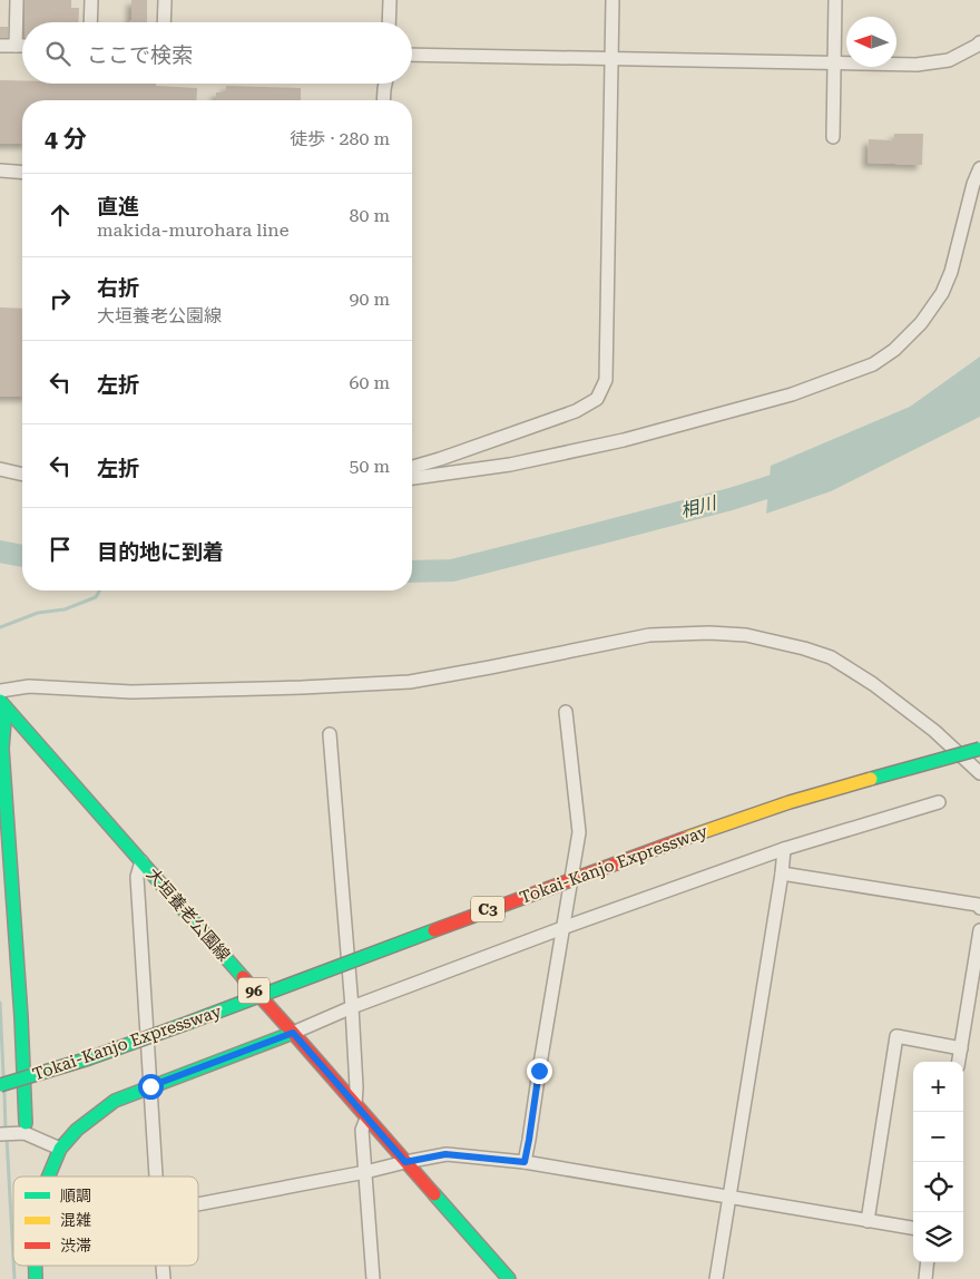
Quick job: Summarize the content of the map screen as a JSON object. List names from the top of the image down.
{
  "streets": {
    "main road": [
      "Tokai-Kanjo Expressway",
      "C3",
      "大垣養老公園線",
      "96"
    ]
  },
  "water": ["相川"],
  "legend": ["順調", "混雑", "渋滞"],
  "north": "left",
  "page": {
    "search": "ここで検索",
    "heading": ["4 分", "徒歩 · 280 m"],
    "list": [
      ["直進", "makida-murohara line", "80 m"],
      ["右折", "大垣養老公園線", "90 m"],
      ["左折", "60 m"],
      ["左折", "50 m"],
      "目的地に到着"
    ],
    "map_buttons": ["+", "−"]
  }
}
